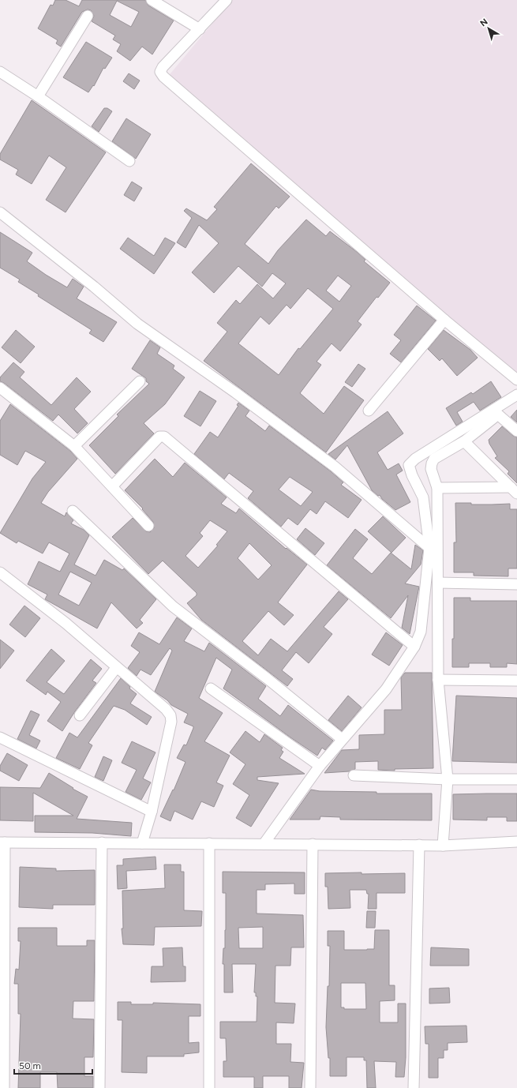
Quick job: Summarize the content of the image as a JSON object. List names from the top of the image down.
{
  "scale_bar": "50 m",
  "north": "top left"
}
